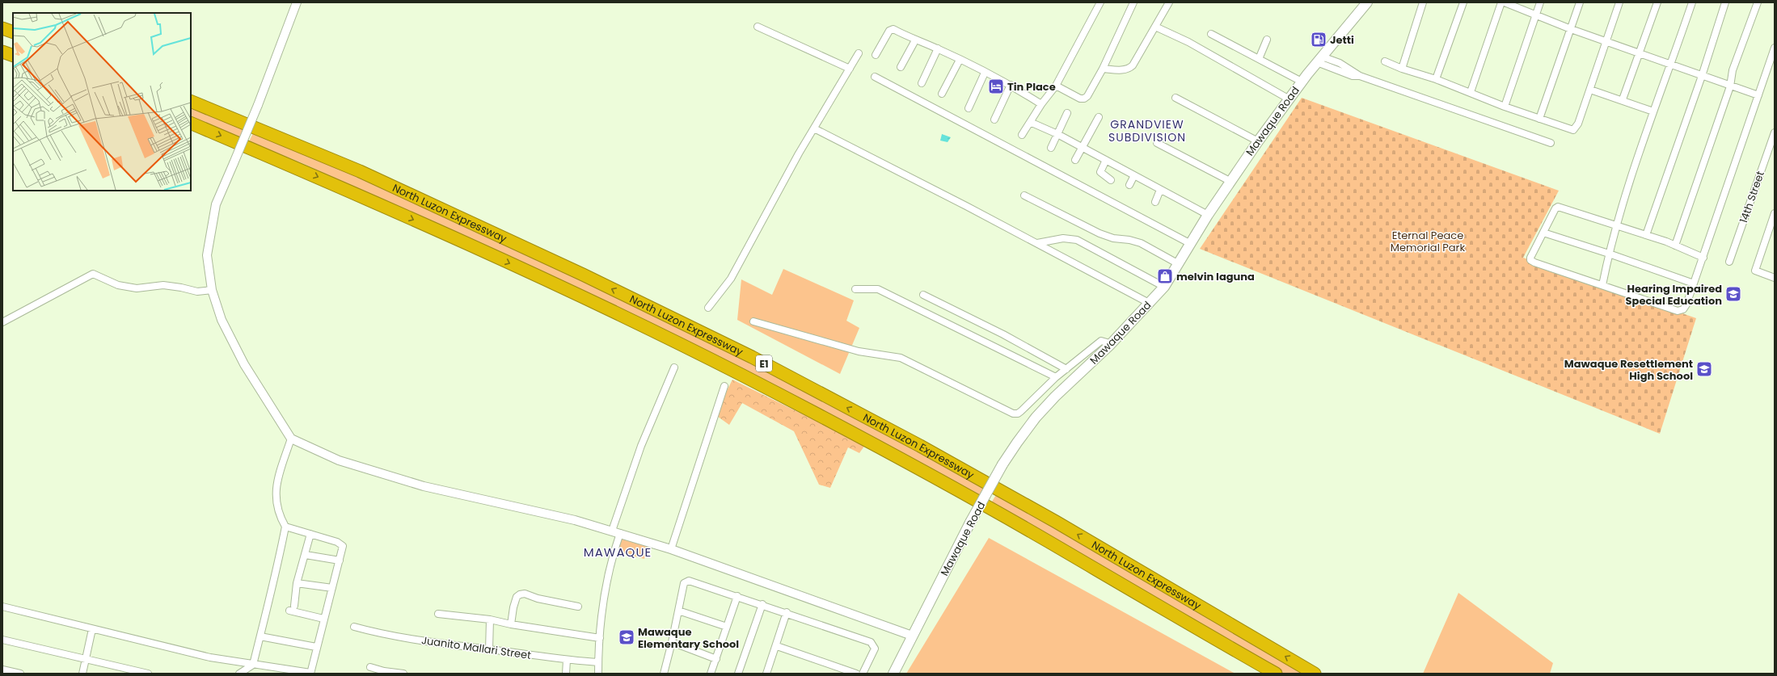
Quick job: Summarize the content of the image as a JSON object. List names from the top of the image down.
{
  "streets": {
    "highway": ["North Luzon Expressway", "E1"],
    "main road": ["Mawaque Road"],
    "street": ["14th Street", "Juanito Mallari Street"]
  },
  "districts": ["GRANDVIEW SUBDIVISION", "MAWAQUE"],
  "parks": ["Eternal Peace Memorial Park"],
  "places": {
    "fuel station": ["Jetti"],
    "hotel": ["Tin Place"],
    "shop": ["melvin laguna"],
    "school or university": ["Hearing Impaired Special Education", "Mawaque Resettlement High School", "Mawaque Elementary School"]
  }
}
